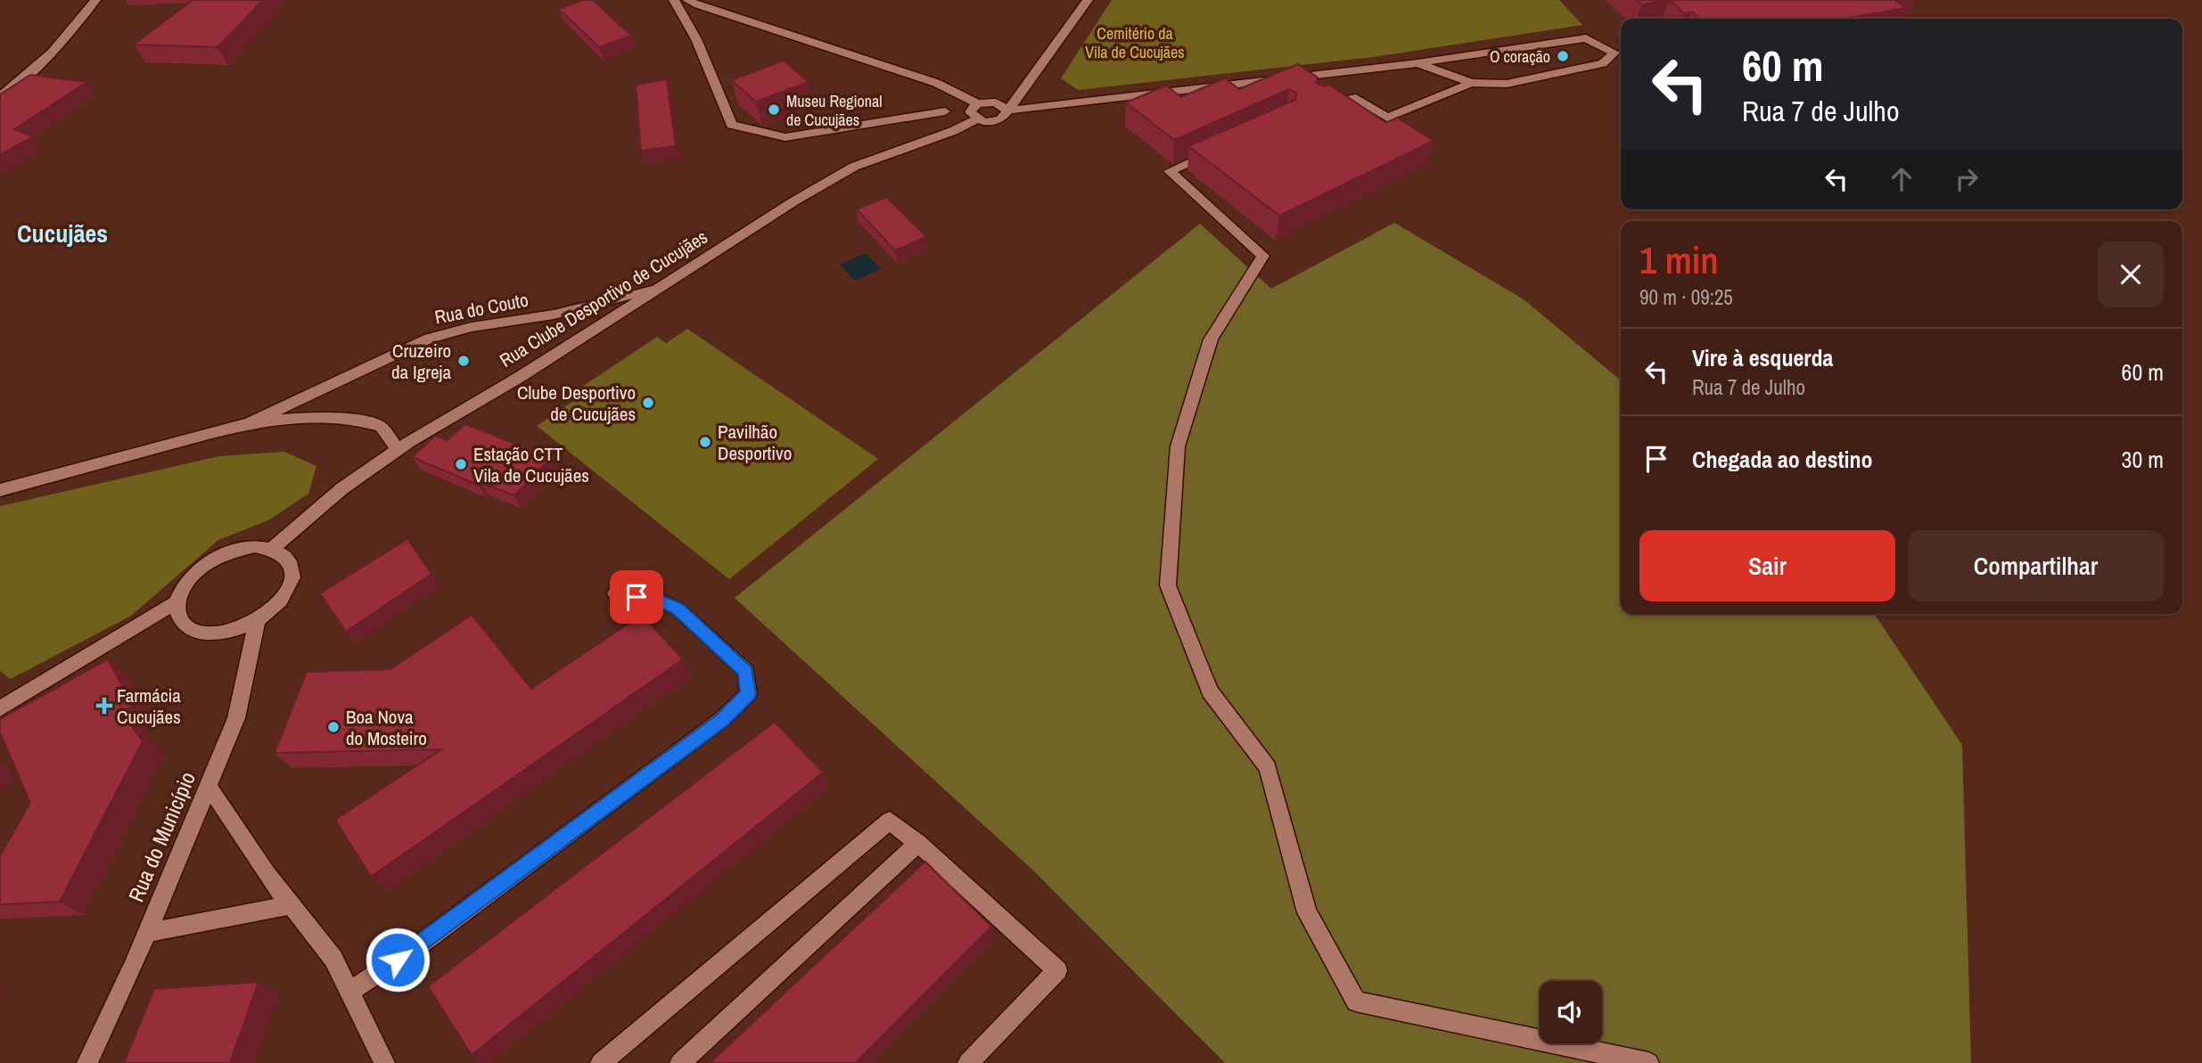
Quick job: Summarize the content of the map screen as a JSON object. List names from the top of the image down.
{
  "streets": {
    "street": ["Rua Clube Desportivo de Cucujães", "Rua do Couto", "Rua do Município"]
  },
  "crossings": [
    ["Rua Clube Desportivo de Cucujães", "Rua do Couto"],
    ["Rua Clube Desportivo de Cucujães", "Rua do Município"]
  ],
  "districts": ["Cucujães"],
  "parks": ["Cemitério da Vila de Cucujães"],
  "places": {
    "other": [
      "O coração",
      "Museu Regional de Cucujães",
      "Cruzeiro da Igreja",
      "Clube Desportivo de Cucujães",
      "Pavilhão Desportivo",
      "Estação CTT Vila de Cucujães",
      "Boa Nova do Mosteiro"
    ],
    "health": ["Farmácia Cucujães"]
  },
  "page": {
    "turn": ["60 m", "Rua 7 de Julho"],
    "heading": ["1 min", "90 m · 09:25"],
    "list": [
      {
        "name": "Vire à esquerda",
        "note": "Rua 7 de Julho",
        "value": "60 m"
      },
      {
        "name": "Chegada ao destino",
        "value": "30 m"
      }
    ],
    "buttons": ["Sair", "Compartilhar"]
  }
}
